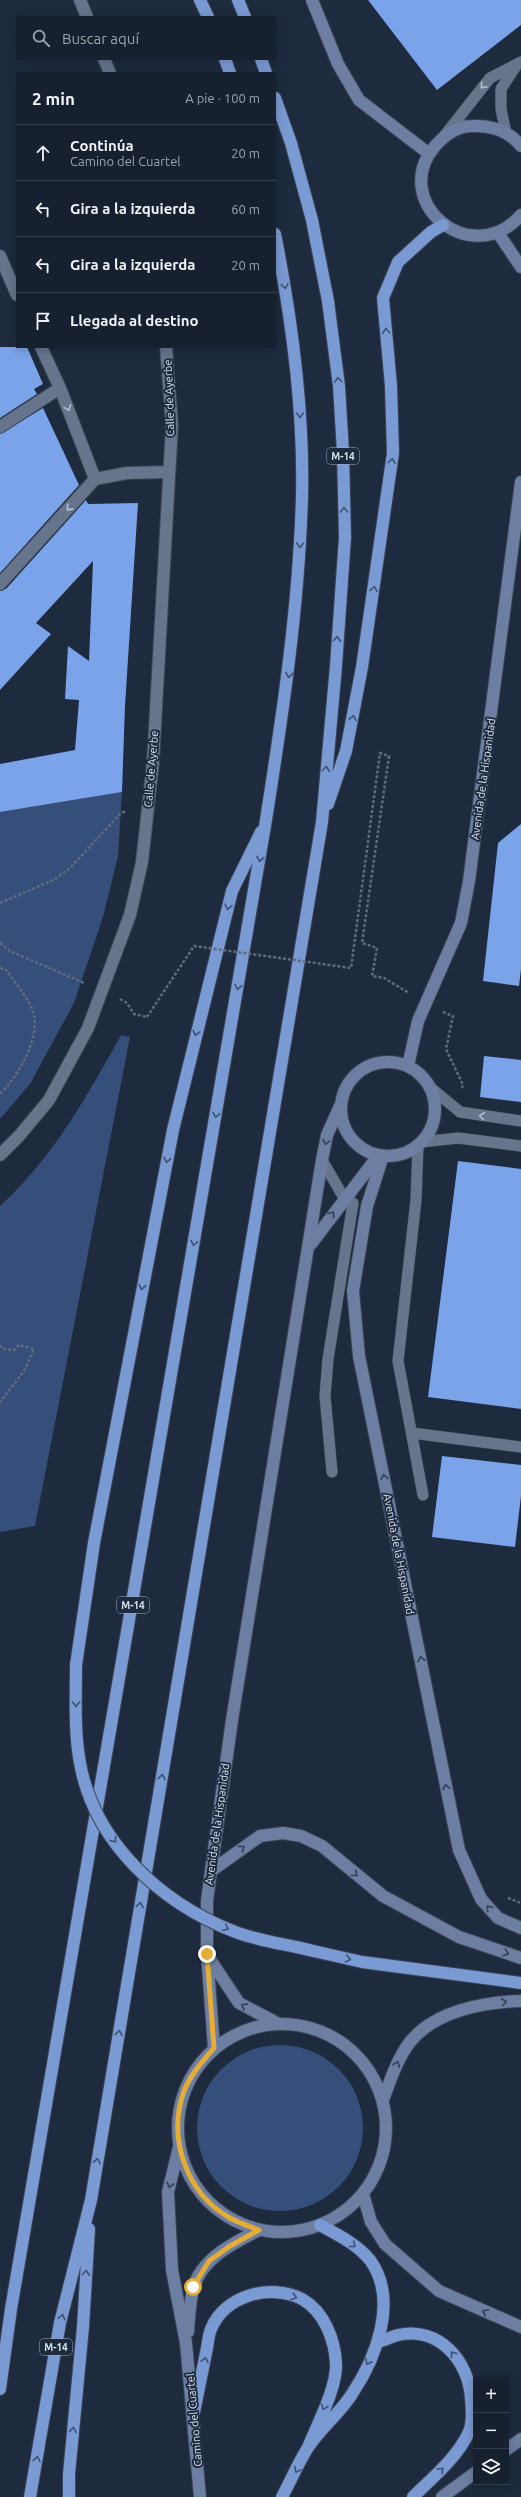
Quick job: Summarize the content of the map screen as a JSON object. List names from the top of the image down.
{
  "streets": {
    "highway": ["M-14"],
    "street": ["Calle de Ayerbe", "Avenida de la Hispanidad", "Camino del Cuartel"]
  },
  "one_way": ["Camino del Cuartel"],
  "page": {
    "search": "Buscar aquí",
    "heading": ["2 min", "A pie · 100 m"],
    "list": [
      ["Continúa", "Camino del Cuartel", "20 m"],
      ["Gira a la izquierda", "60 m"],
      ["Gira a la izquierda", "20 m"],
      "Llegada al destino"
    ],
    "map_buttons": ["+", "−"]
  }
}
